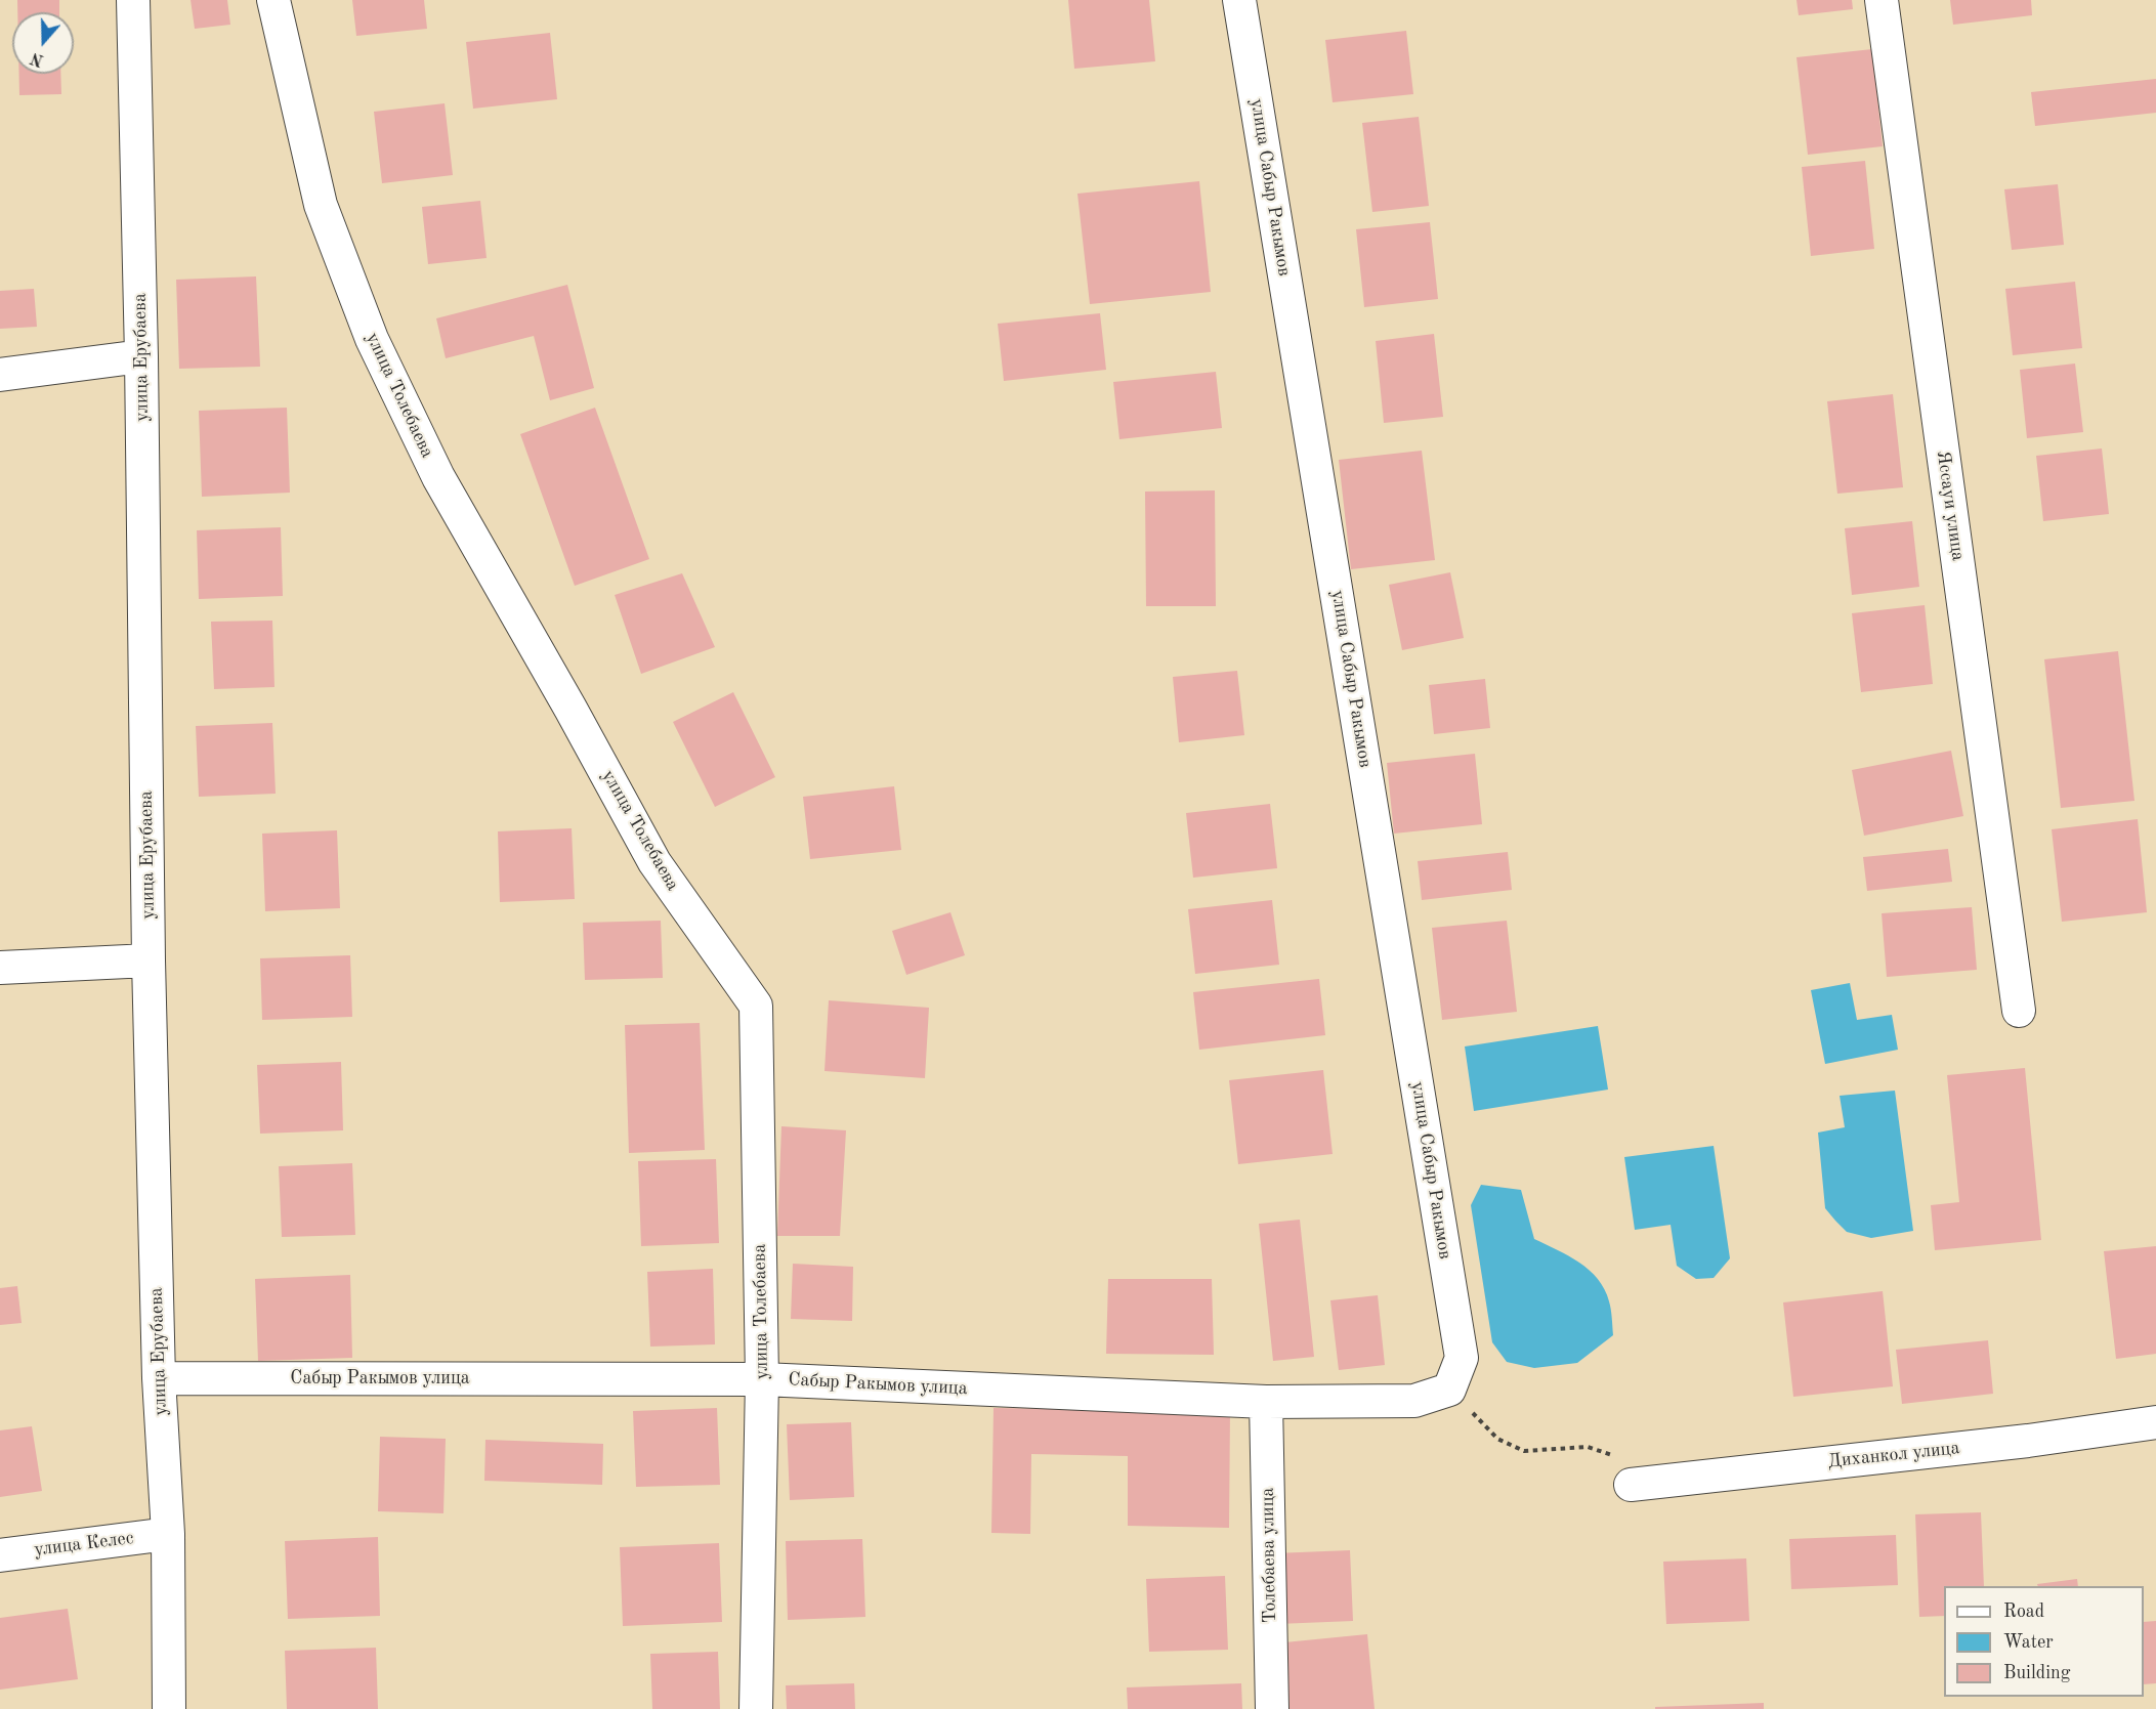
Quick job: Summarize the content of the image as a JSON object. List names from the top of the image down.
{
  "streets": {
    "street": [
      "улица Сабыр Ракымов",
      "улица Ерубаева",
      "улица Толебаева",
      "Яссауи улица",
      "Сабыр Ракымов улица",
      "Диханкол улица",
      "улица Келес",
      "Толебаева улица"
    ]
  },
  "crossings": [
    ["улица Сабыр Ракымов", "Сабыр Ракымов улица"],
    ["улица Ерубаева", "Сабыр Ракымов улица"],
    ["улица Ерубаева", "улица Келес"],
    ["улица Толебаева", "Сабыр Ракымов улица"],
    ["Сабыр Ракымов улица", "Толебаева улица"]
  ],
  "legend": ["Road", "Water", "Building"],
  "north": "bottom"
}
